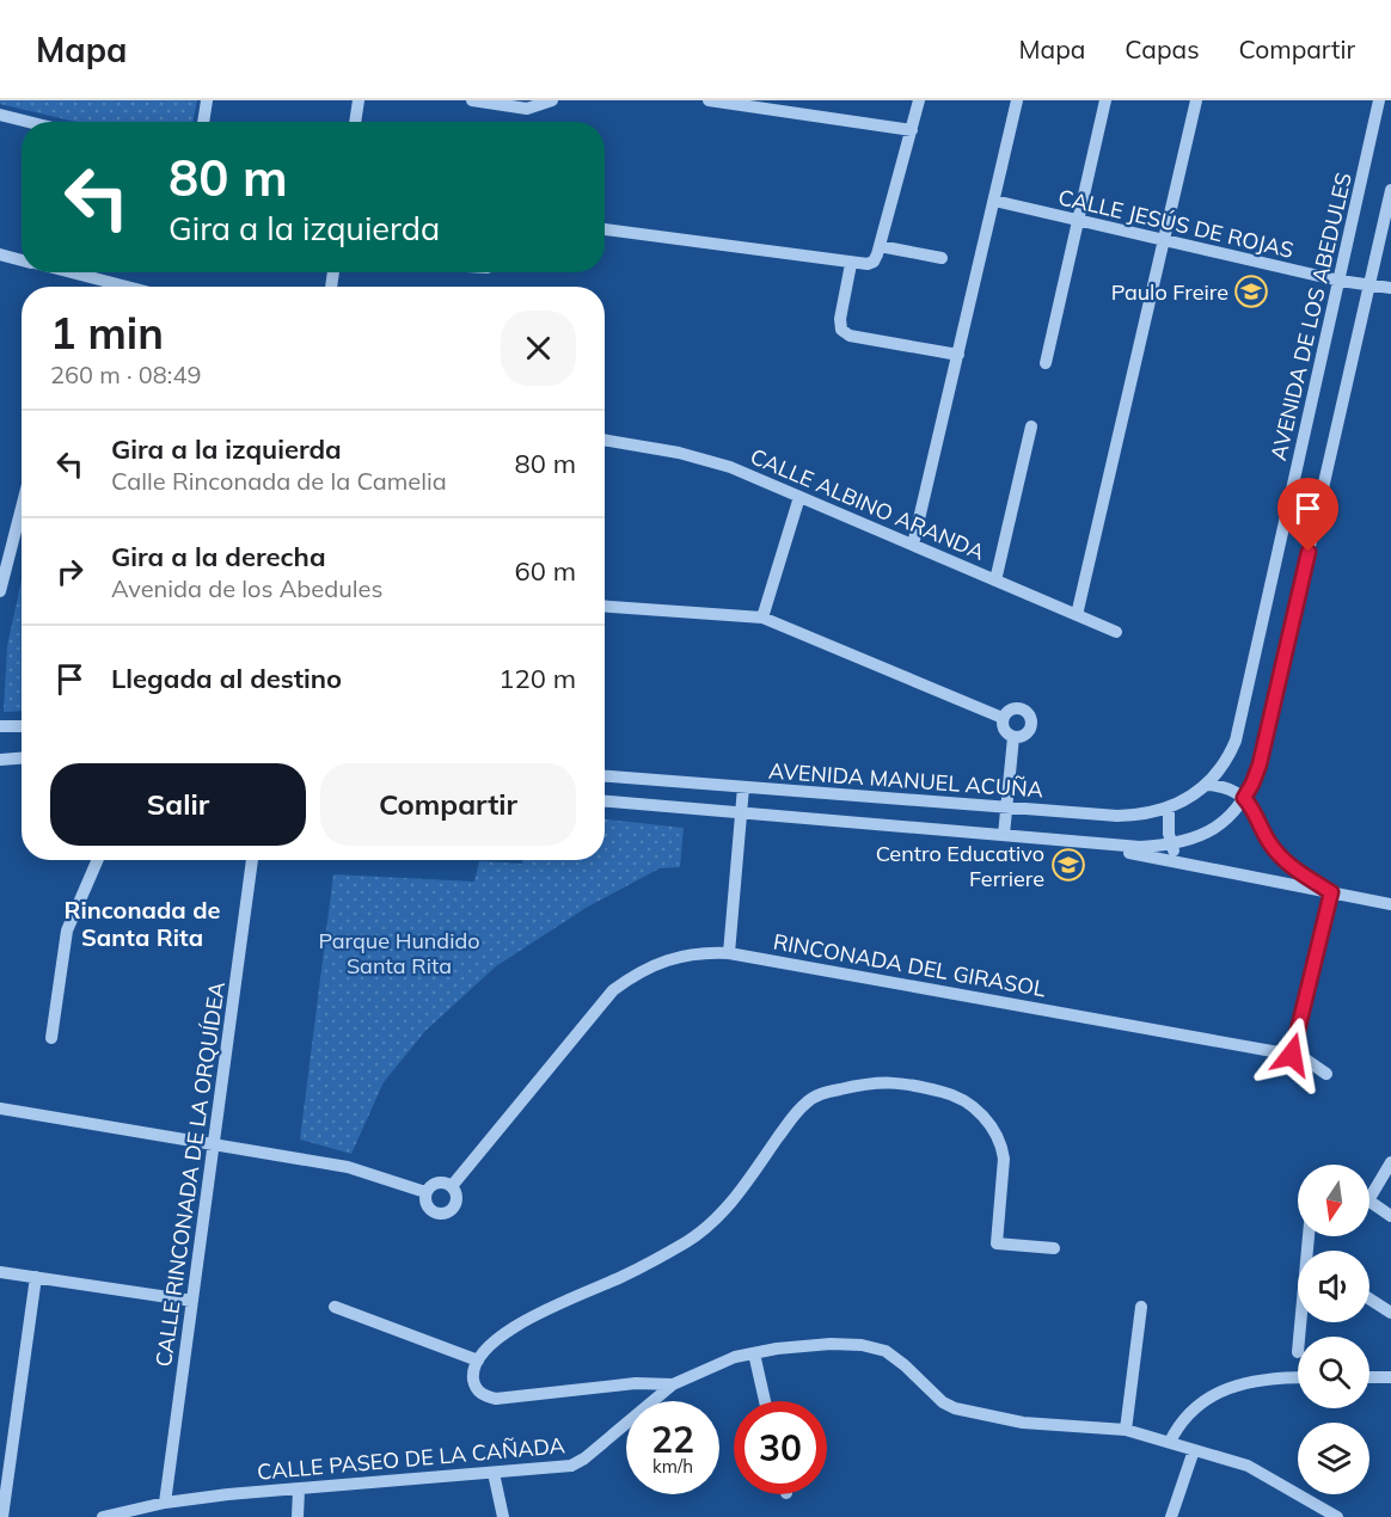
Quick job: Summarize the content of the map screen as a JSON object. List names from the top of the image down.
{
  "streets": {
    "street": [
      "CALLE JESÚS DE ROJAS",
      "AVENIDA DE LOS ABEDULES",
      "CALLE ALBINO ARANDA",
      "AVENIDA MANUEL ACUÑA",
      "RINCONADA DEL GIRASOL",
      "CALLE RINCONADA DE LA ORQUÍDEA",
      "CALLE PASEO DE LA CAÑADA"
    ]
  },
  "crossings": [
    ["CALLE JESÚS DE ROJAS", "AVENIDA DE LOS ABEDULES"],
    ["AVENIDA DE LOS ABEDULES", "AVENIDA MANUEL ACUÑA"],
    ["CALLE RINCONADA DE LA ORQUÍDEA", "CALLE PASEO DE LA CAÑADA"]
  ],
  "districts": ["Rinconada de Santa Rita"],
  "parks": ["Parque Hundido Santa Rita"],
  "places": {
    "school or university": ["Paulo Freire", "Centro Educativo Ferriere"]
  },
  "north": "bottom",
  "page": {
    "header": "Mapa",
    "nav": ["Mapa", "Capas", "Compartir"],
    "turn": ["80 m", "Gira a la izquierda"],
    "heading": ["1 min", "260 m · 08:49"],
    "list": [
      {
        "name": "Gira a la izquierda",
        "note": "Calle Rinconada de la Camelia",
        "value": "80 m"
      },
      {
        "name": "Gira a la derecha",
        "note": "Avenida de los Abedules",
        "value": "60 m"
      },
      {
        "name": "Llegada al destino",
        "value": "120 m"
      }
    ],
    "buttons": ["Salir", "Compartir"],
    "speed": "22 km/h",
    "limit": "30"
  }
}
